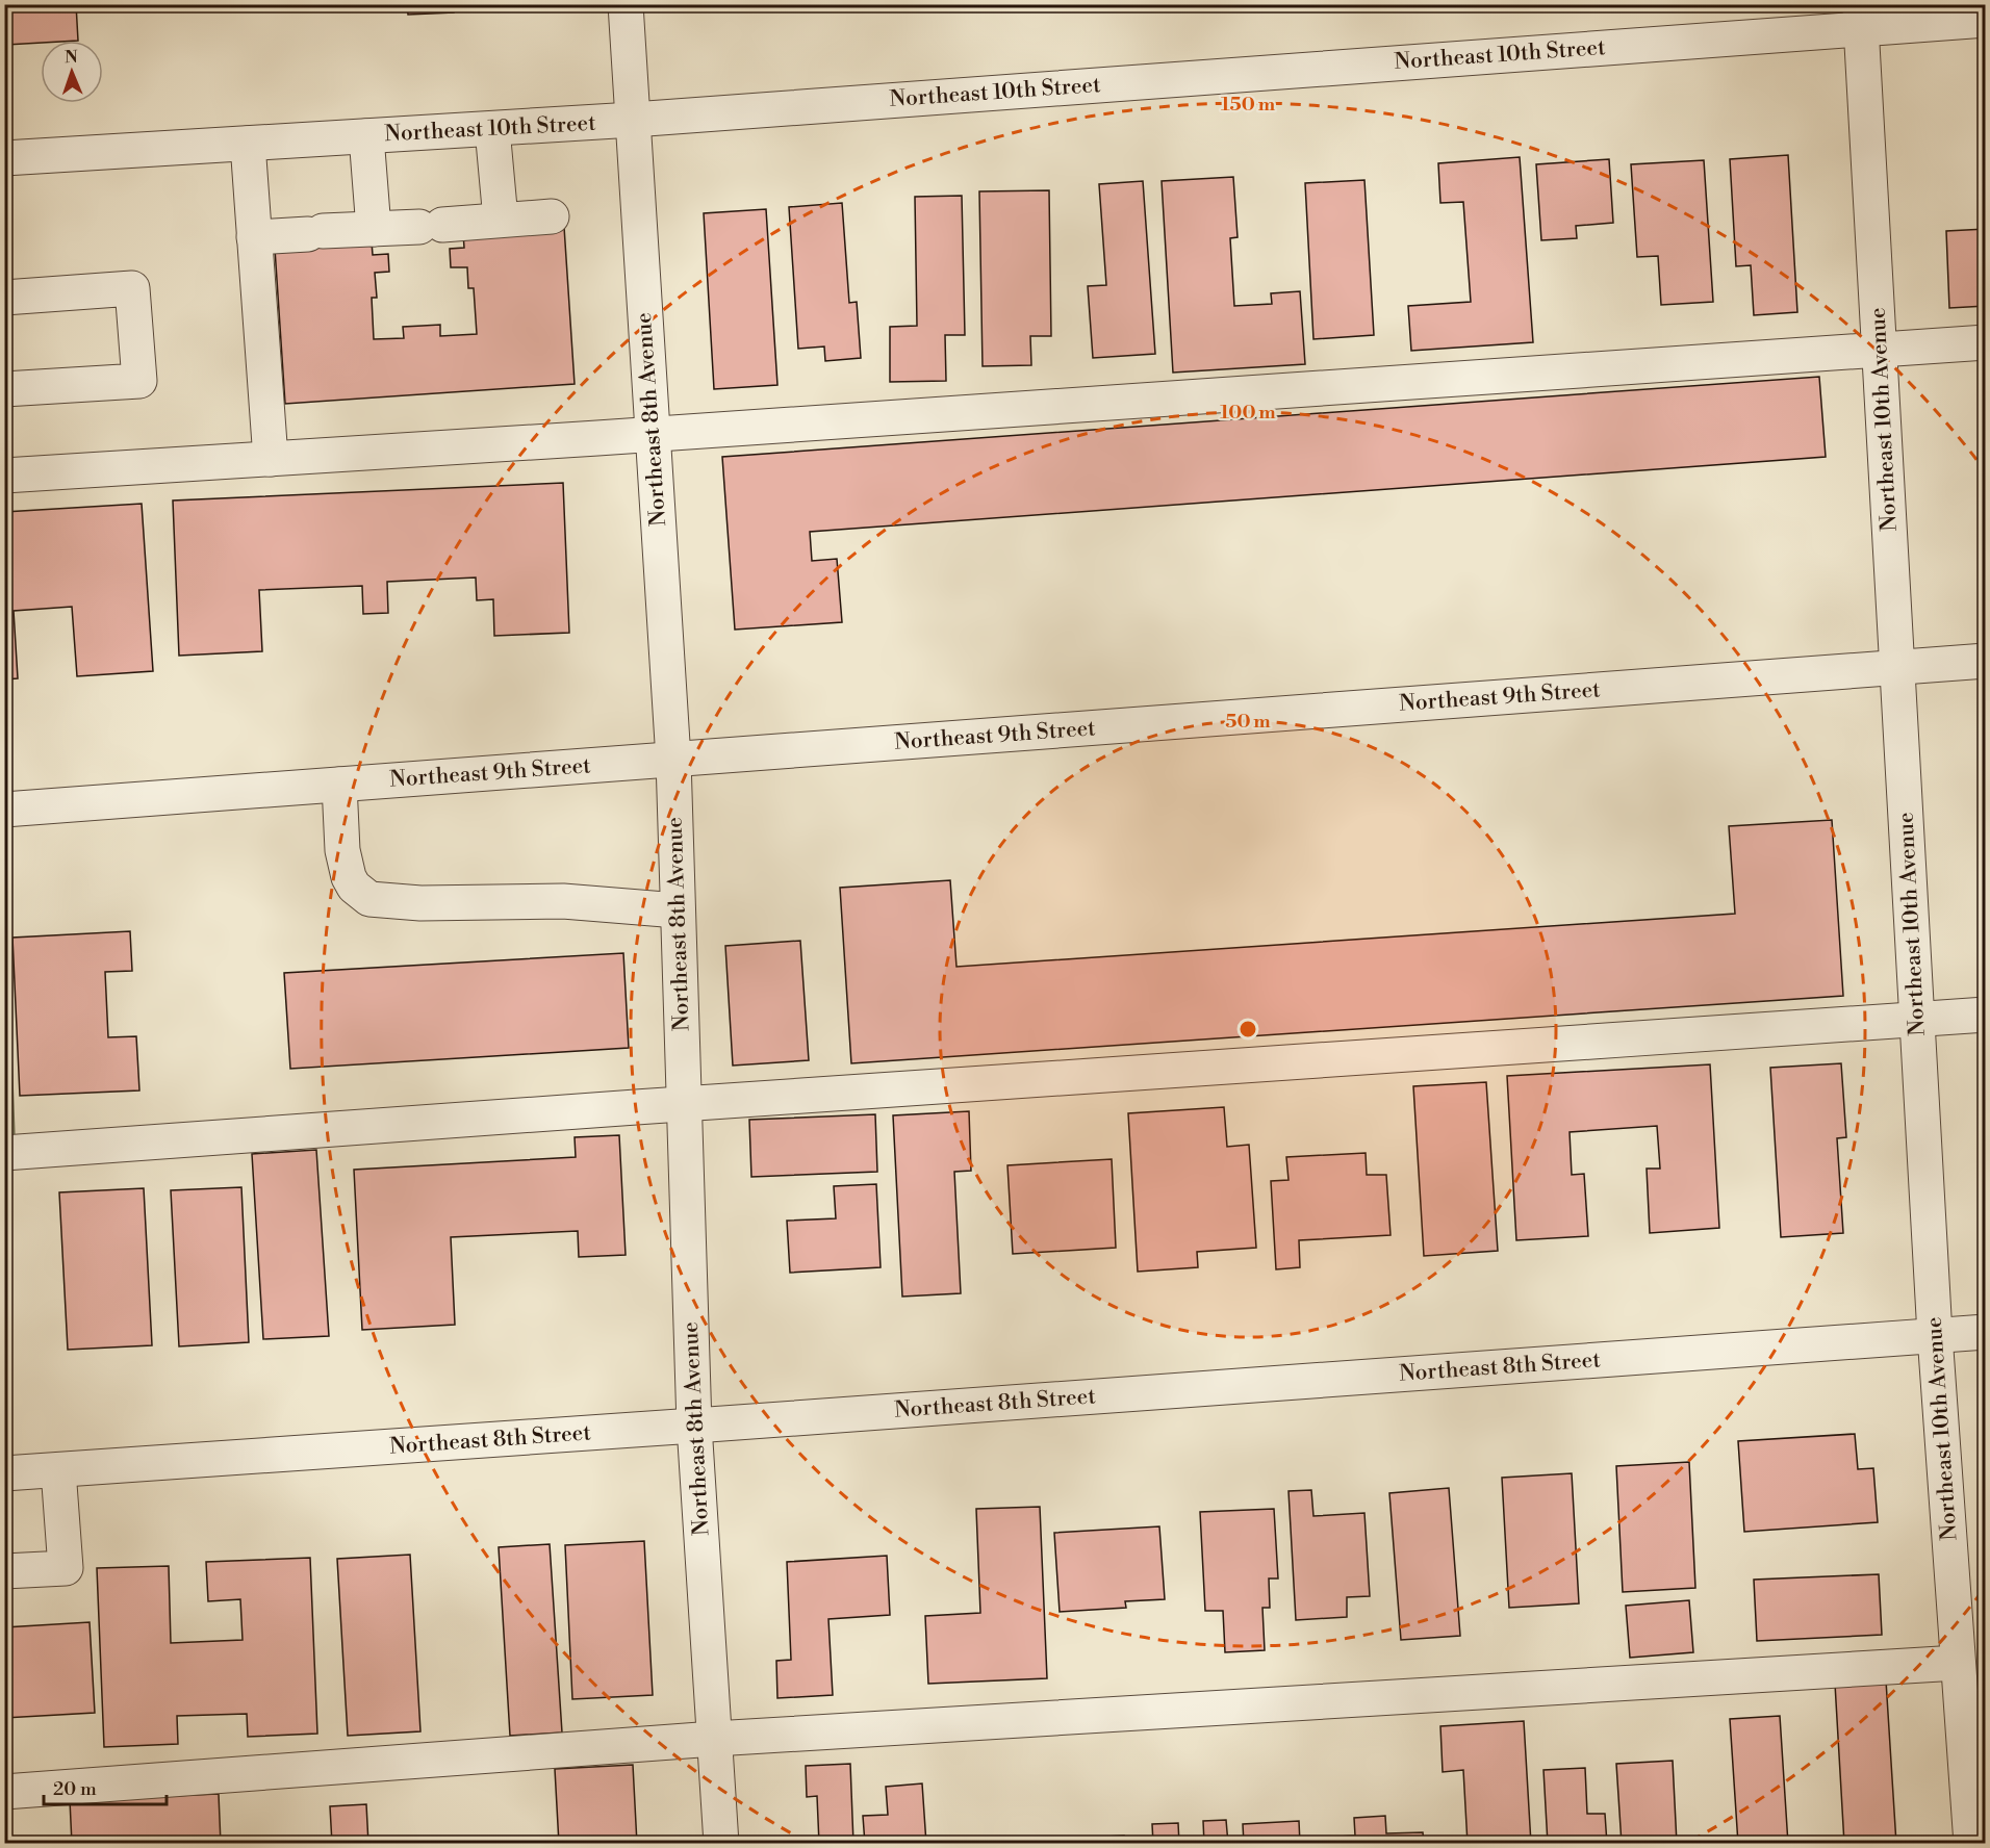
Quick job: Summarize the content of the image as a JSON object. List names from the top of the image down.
{
  "streets": {
    "street": [
      "Northeast 10th Street",
      "Northeast 8th Avenue",
      "Northeast 10th Avenue",
      "Northeast 9th Street",
      "Northeast 8th Street"
    ]
  },
  "crossings": [
    ["Northeast 10th Street", "Northeast 8th Avenue"],
    ["Northeast 10th Street", "Northeast 10th Avenue"],
    ["Northeast 8th Avenue", "Northeast 9th Street"],
    ["Northeast 8th Avenue", "Northeast 8th Street"],
    ["Northeast 10th Avenue", "Northeast 9th Street"],
    ["Northeast 10th Avenue", "Northeast 8th Street"]
  ],
  "scale_bar": "20 m",
  "north": "top",
  "rings": ["150 m", "100 m", "50 m"]
}
